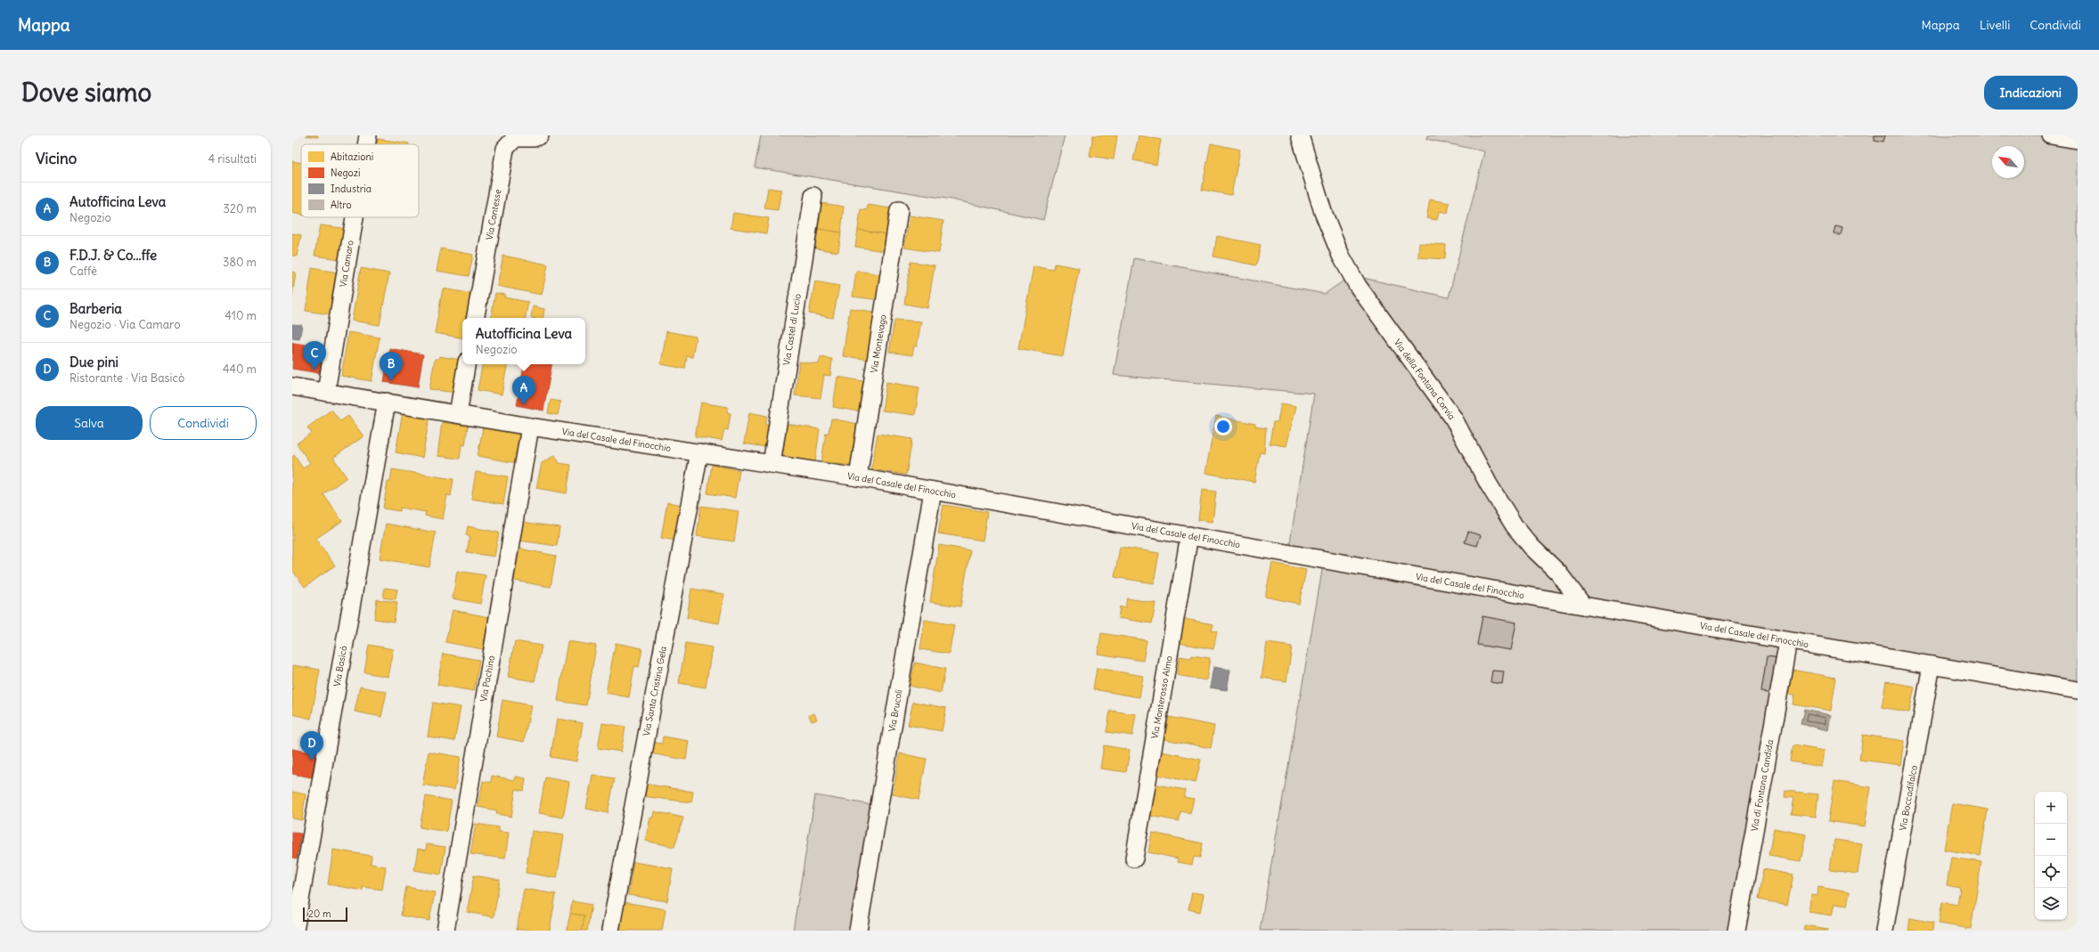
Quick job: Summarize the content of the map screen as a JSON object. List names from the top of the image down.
{
  "streets": {
    "street": [
      "Via Contesse",
      "Via Camaro",
      "Via Castel di Lucio",
      "Via Montevago",
      "Via della Fontana Corvia",
      "Via del Casale del Finocchio",
      "Via Basicò",
      "Via Pachino",
      "Via Santa Cristina Gela",
      "Via Monterosso Almo",
      "Via Brucoli",
      "Via di Fontana Candida",
      "Via Boccadifalco"
    ]
  },
  "crossings": [
    ["Via Camaro", "Via del Casale del Finocchio"],
    ["Via Castel di Lucio", "Via del Casale del Finocchio"],
    ["Via Montevago", "Via del Casale del Finocchio"],
    ["Via della Fontana Corvia", "Via del Casale del Finocchio"],
    ["Via del Casale del Finocchio", "Via Basicò"],
    ["Via del Casale del Finocchio", "Via Pachino"],
    ["Via del Casale del Finocchio", "Via Santa Cristina Gela"],
    ["Via del Casale del Finocchio", "Via Monterosso Almo"],
    ["Via del Casale del Finocchio", "Via Brucoli"],
    ["Via del Casale del Finocchio", "Via di Fontana Candida"],
    ["Via del Casale del Finocchio", "Via Boccadifalco"]
  ],
  "legend": [
    "Abitazioni",
    "Negozi",
    "Industria",
    "Altro"
  ],
  "scale_bar": "20 m",
  "north": "top left",
  "page": {
    "header": "Mappa",
    "nav": ["Mappa", "Livelli", "Condividi"],
    "buttons": [
      "Indicazioni",
      ["Salva", "Condividi"]
    ],
    "title": "Dove siamo",
    "heading": ["Vicino", "4 risultati"],
    "list": [
      {
        "mark": "A",
        "name": "Autofficina Leva",
        "note": "Negozio",
        "value": "320 m"
      },
      {
        "mark": "B",
        "name": "F.D.J. & Co...ffe",
        "note": "Caffè",
        "value": "380 m"
      },
      {
        "mark": "C",
        "name": "Barberia",
        "note": "Negozio · Via Camaro",
        "value": "410 m"
      },
      {
        "mark": "D",
        "name": "Due pini",
        "note": "Ristorante · Via Basicò",
        "value": "440 m"
      }
    ],
    "popup": ["Autofficina Leva", "Negozio"],
    "pins": [
      "C",
      "B",
      "A",
      "D"
    ],
    "map_buttons": ["+", "−"],
    "scale": "20 m"
  }
}
